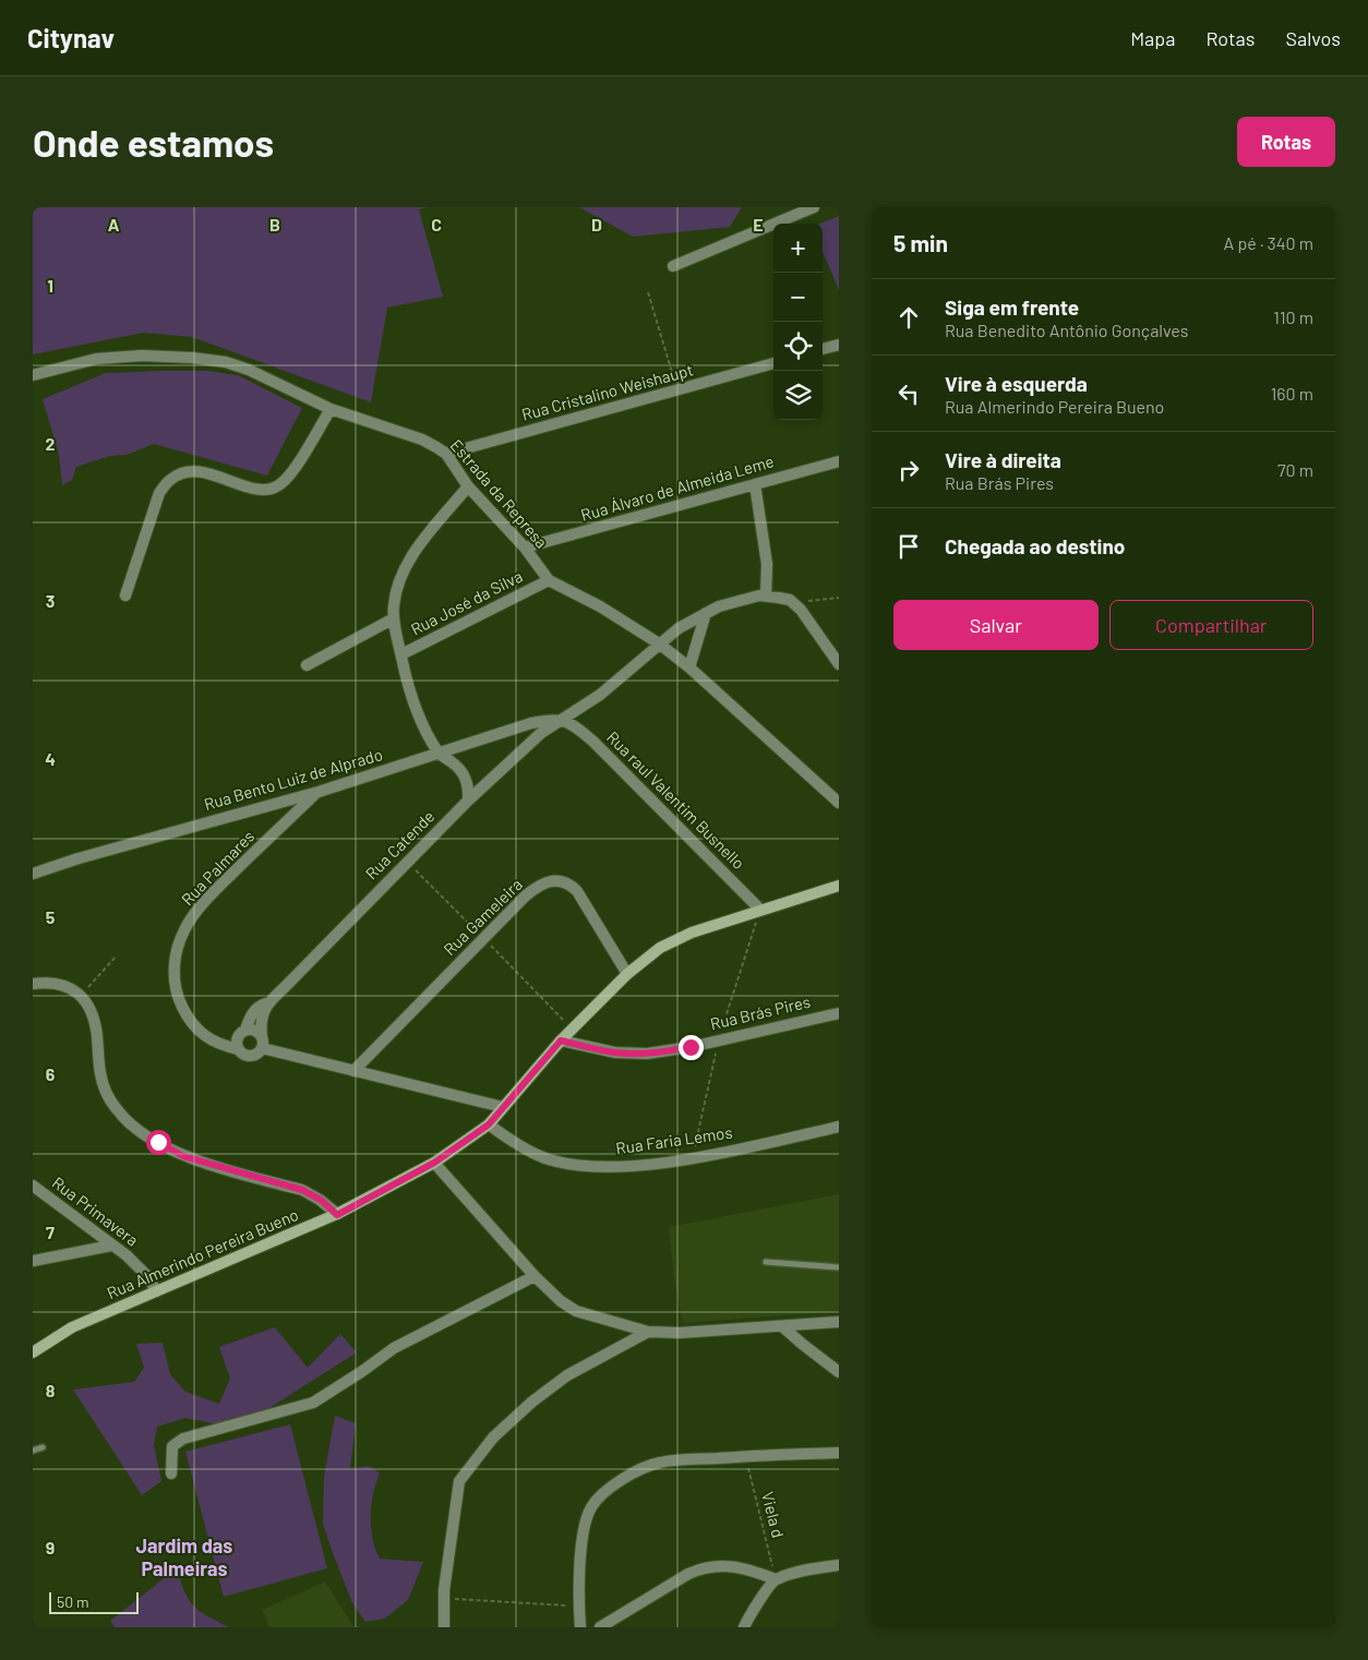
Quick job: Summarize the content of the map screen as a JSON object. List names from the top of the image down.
{
  "streets": {
    "main road": ["Rua Almerindo Pereira Bueno"],
    "street": [
      "Rua Cristalino Weishaupt",
      "Rua Álvaro de Almeida Leme",
      "Estrada da Represa",
      "Rua José da Silva",
      "Rua Bento Luiz de Alprado",
      "Rua raul Valentim Busnello",
      "Rua Catende",
      "Rua Palmares",
      "Rua Gameleira",
      "Rua Brás Pires",
      "Rua Faria Lemos",
      "Rua Primavera"
    ],
    "path": ["Viela d"]
  },
  "crossings": [
    ["Rua Cristalino Weishaupt", "Estrada da Represa"],
    ["Rua Álvaro de Almeida Leme", "Estrada da Represa"],
    ["Estrada da Represa", "Rua José da Silva"],
    ["Estrada da Represa", "Rua Catende"],
    ["Rua Bento Luiz de Alprado", "Rua raul Valentim Busnello"],
    ["Rua Bento Luiz de Alprado", "Rua Catende"],
    ["Rua Bento Luiz de Alprado", "Rua Palmares"],
    ["Rua raul Valentim Busnello", "Rua Catende"],
    ["Rua raul Valentim Busnello", "Rua Almerindo Pereira Bueno"],
    ["Rua Catende", "Rua Palmares"],
    ["Rua Palmares", "Rua Gameleira"],
    ["Rua Palmares", "Rua Almerindo Pereira Bueno"],
    ["Rua Gameleira", "Rua Almerindo Pereira Bueno"],
    ["Rua Brás Pires", "Rua Almerindo Pereira Bueno"],
    ["Rua Faria Lemos", "Rua Almerindo Pereira Bueno"],
    ["Rua Primavera", "Rua Almerindo Pereira Bueno"]
  ],
  "districts": ["Jardim das Palmeiras"],
  "scale_bar": "50 m",
  "page": {
    "header": "Citynav",
    "nav": ["Mapa", "Rotas", "Salvos"],
    "buttons": [
      "Rotas",
      ["Salvar", "Compartilhar"]
    ],
    "title": "Onde estamos",
    "heading": ["5 min", "A pé · 340 m"],
    "map_buttons": ["+", "−"],
    "list": [
      ["Siga em frente", "Rua Benedito Antônio Gonçalves", "110 m"],
      ["Vire à esquerda", "Rua Almerindo Pereira Bueno", "160 m"],
      ["Vire à direita", "Rua Brás Pires", "70 m"],
      "Chegada ao destino"
    ],
    "scale": "50 m"
  },
  "grid": {
    "columns": [
      "A",
      "B",
      "C",
      "D",
      "E"
    ],
    "rows": [
      "1",
      "2",
      "3",
      "4",
      "5",
      "6",
      "7",
      "8",
      "9"
    ]
  }
}
